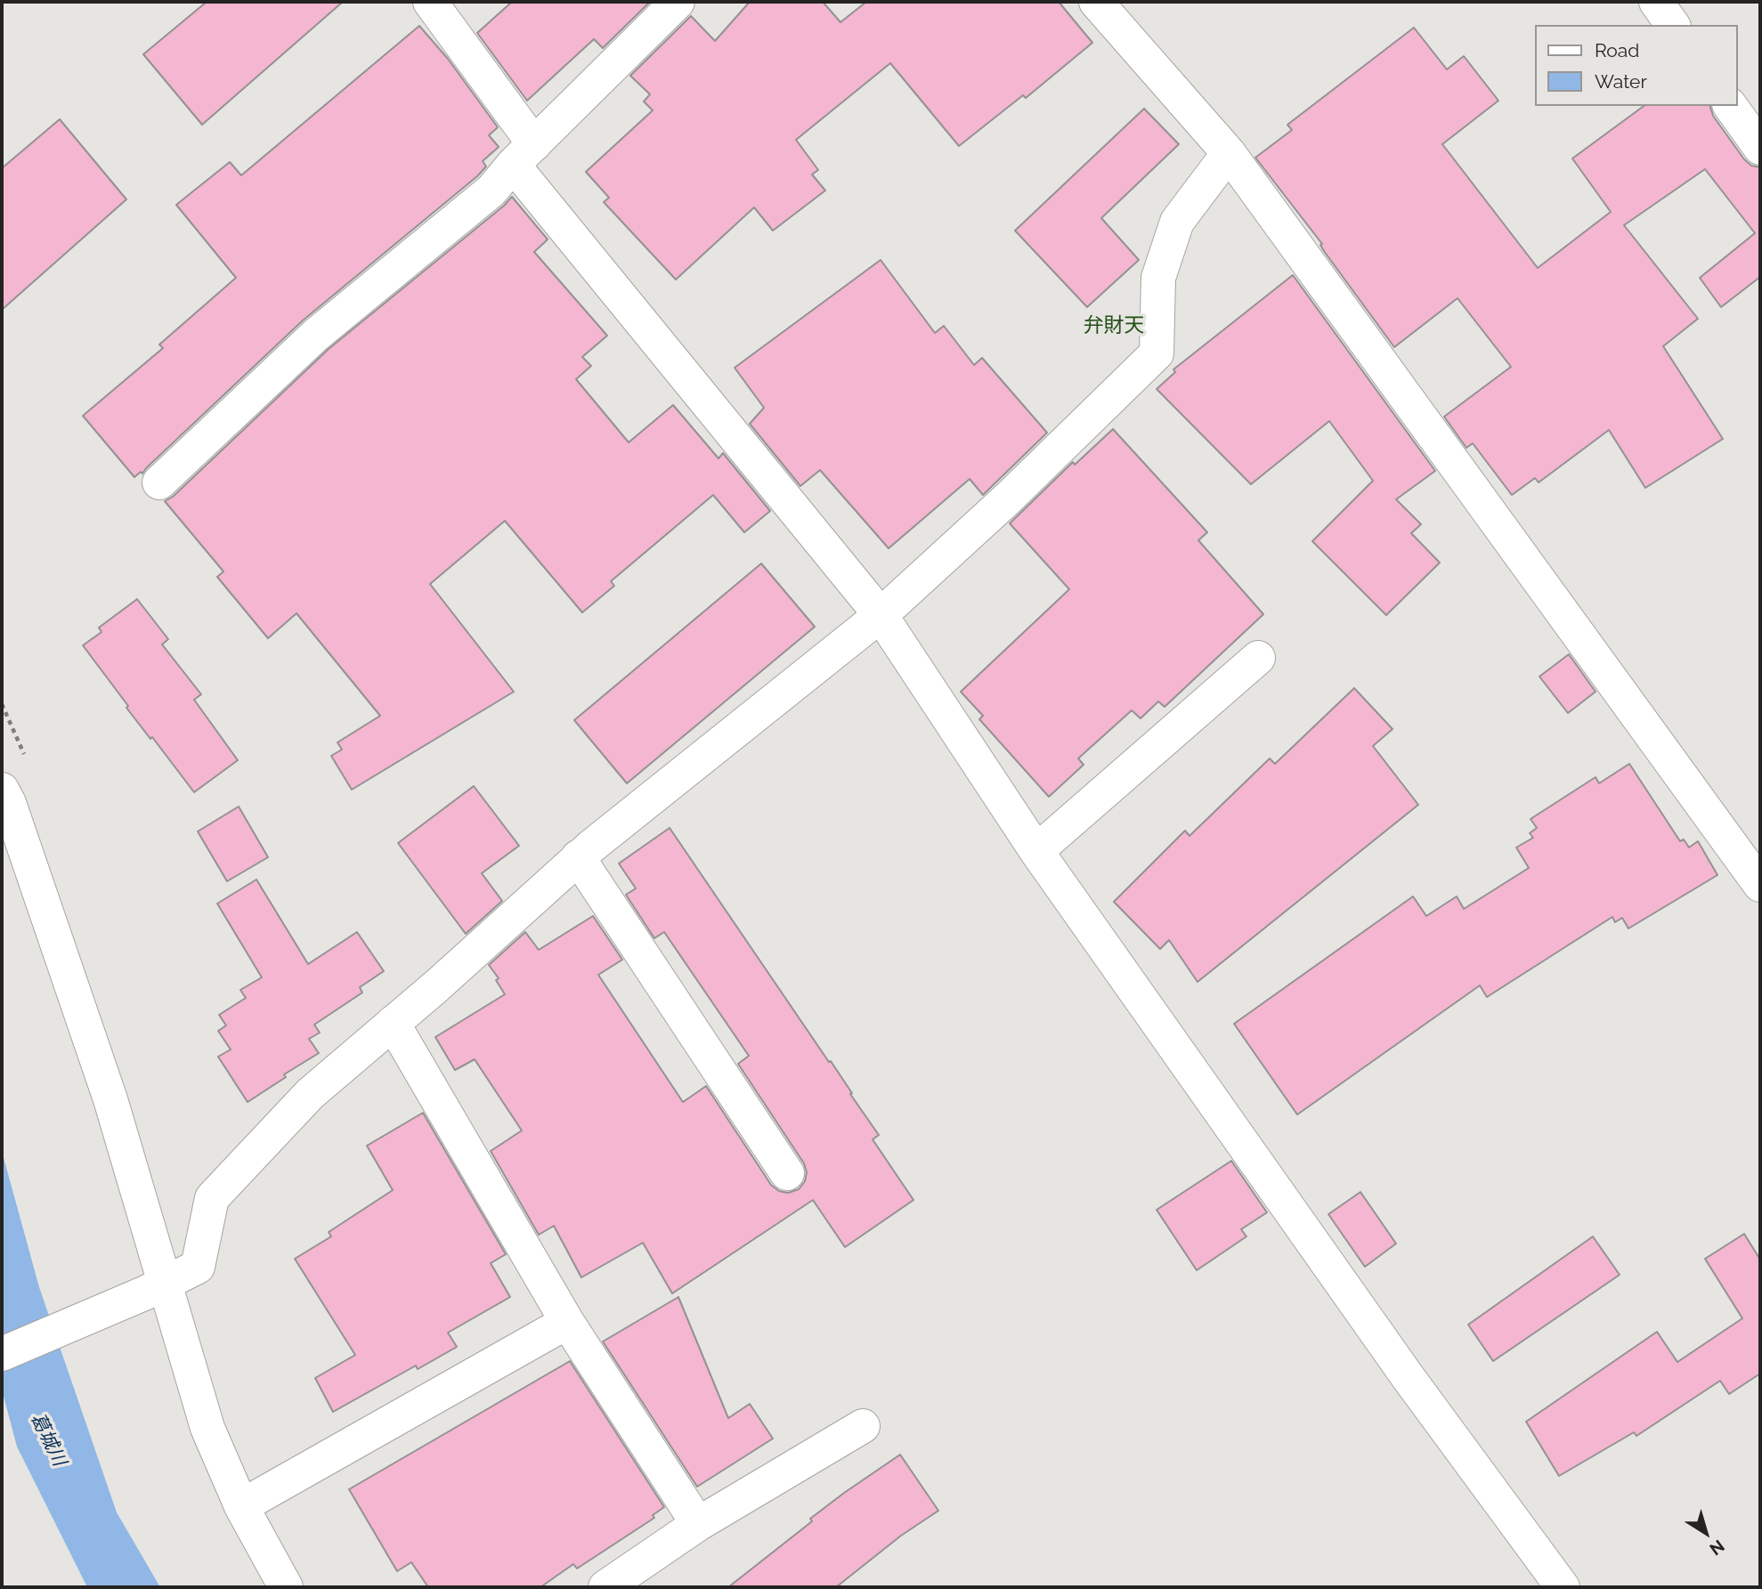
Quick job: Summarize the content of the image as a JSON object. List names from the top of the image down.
{
  "districts": ["弁財天"],
  "water": ["葛城川"],
  "legend": ["Road", "Water"],
  "north": "bottom right"
}
